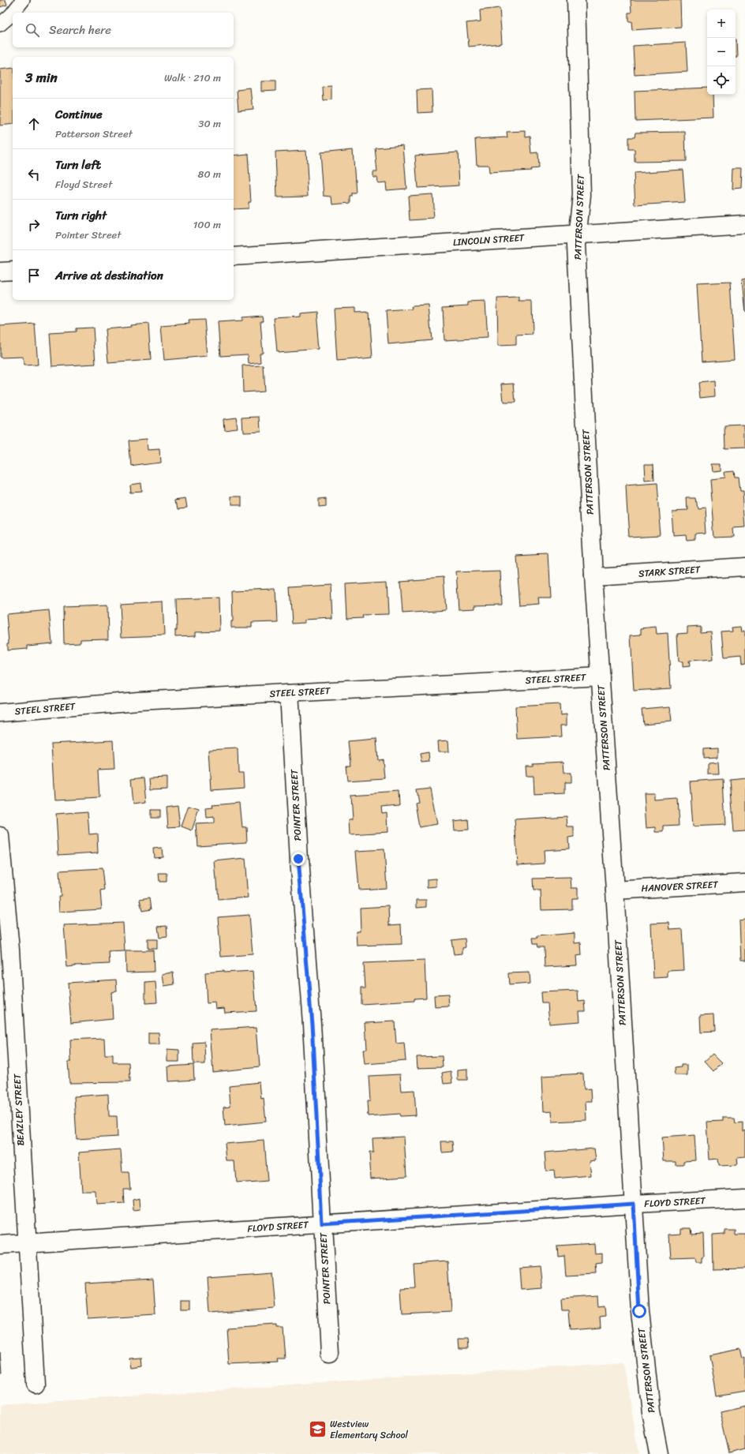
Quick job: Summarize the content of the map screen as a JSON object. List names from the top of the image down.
{
  "streets": {
    "street": [
      "PATTERSON STREET",
      "LINCOLN STREET",
      "STARK STREET",
      "STEEL STREET",
      "POINTER STREET",
      "HANOVER STREET",
      "BEAZLEY STREET",
      "FLOYD STREET"
    ]
  },
  "crossings": [
    ["PATTERSON STREET", "LINCOLN STREET"],
    ["PATTERSON STREET", "STARK STREET"],
    ["PATTERSON STREET", "STEEL STREET"],
    ["PATTERSON STREET", "HANOVER STREET"],
    ["PATTERSON STREET", "FLOYD STREET"],
    ["STEEL STREET", "POINTER STREET"],
    ["POINTER STREET", "FLOYD STREET"],
    ["BEAZLEY STREET", "FLOYD STREET"]
  ],
  "places": {
    "school or university": ["Westview Elementary School"]
  },
  "page": {
    "map_buttons": ["+", "−"],
    "search": "Search here",
    "heading": ["3 min", "Walk · 210 m"],
    "list": [
      ["Continue", "Patterson Street", "30 m"],
      ["Turn left", "Floyd Street", "80 m"],
      ["Turn right", "Pointer Street", "100 m"],
      "Arrive at destination"
    ]
  }
}
